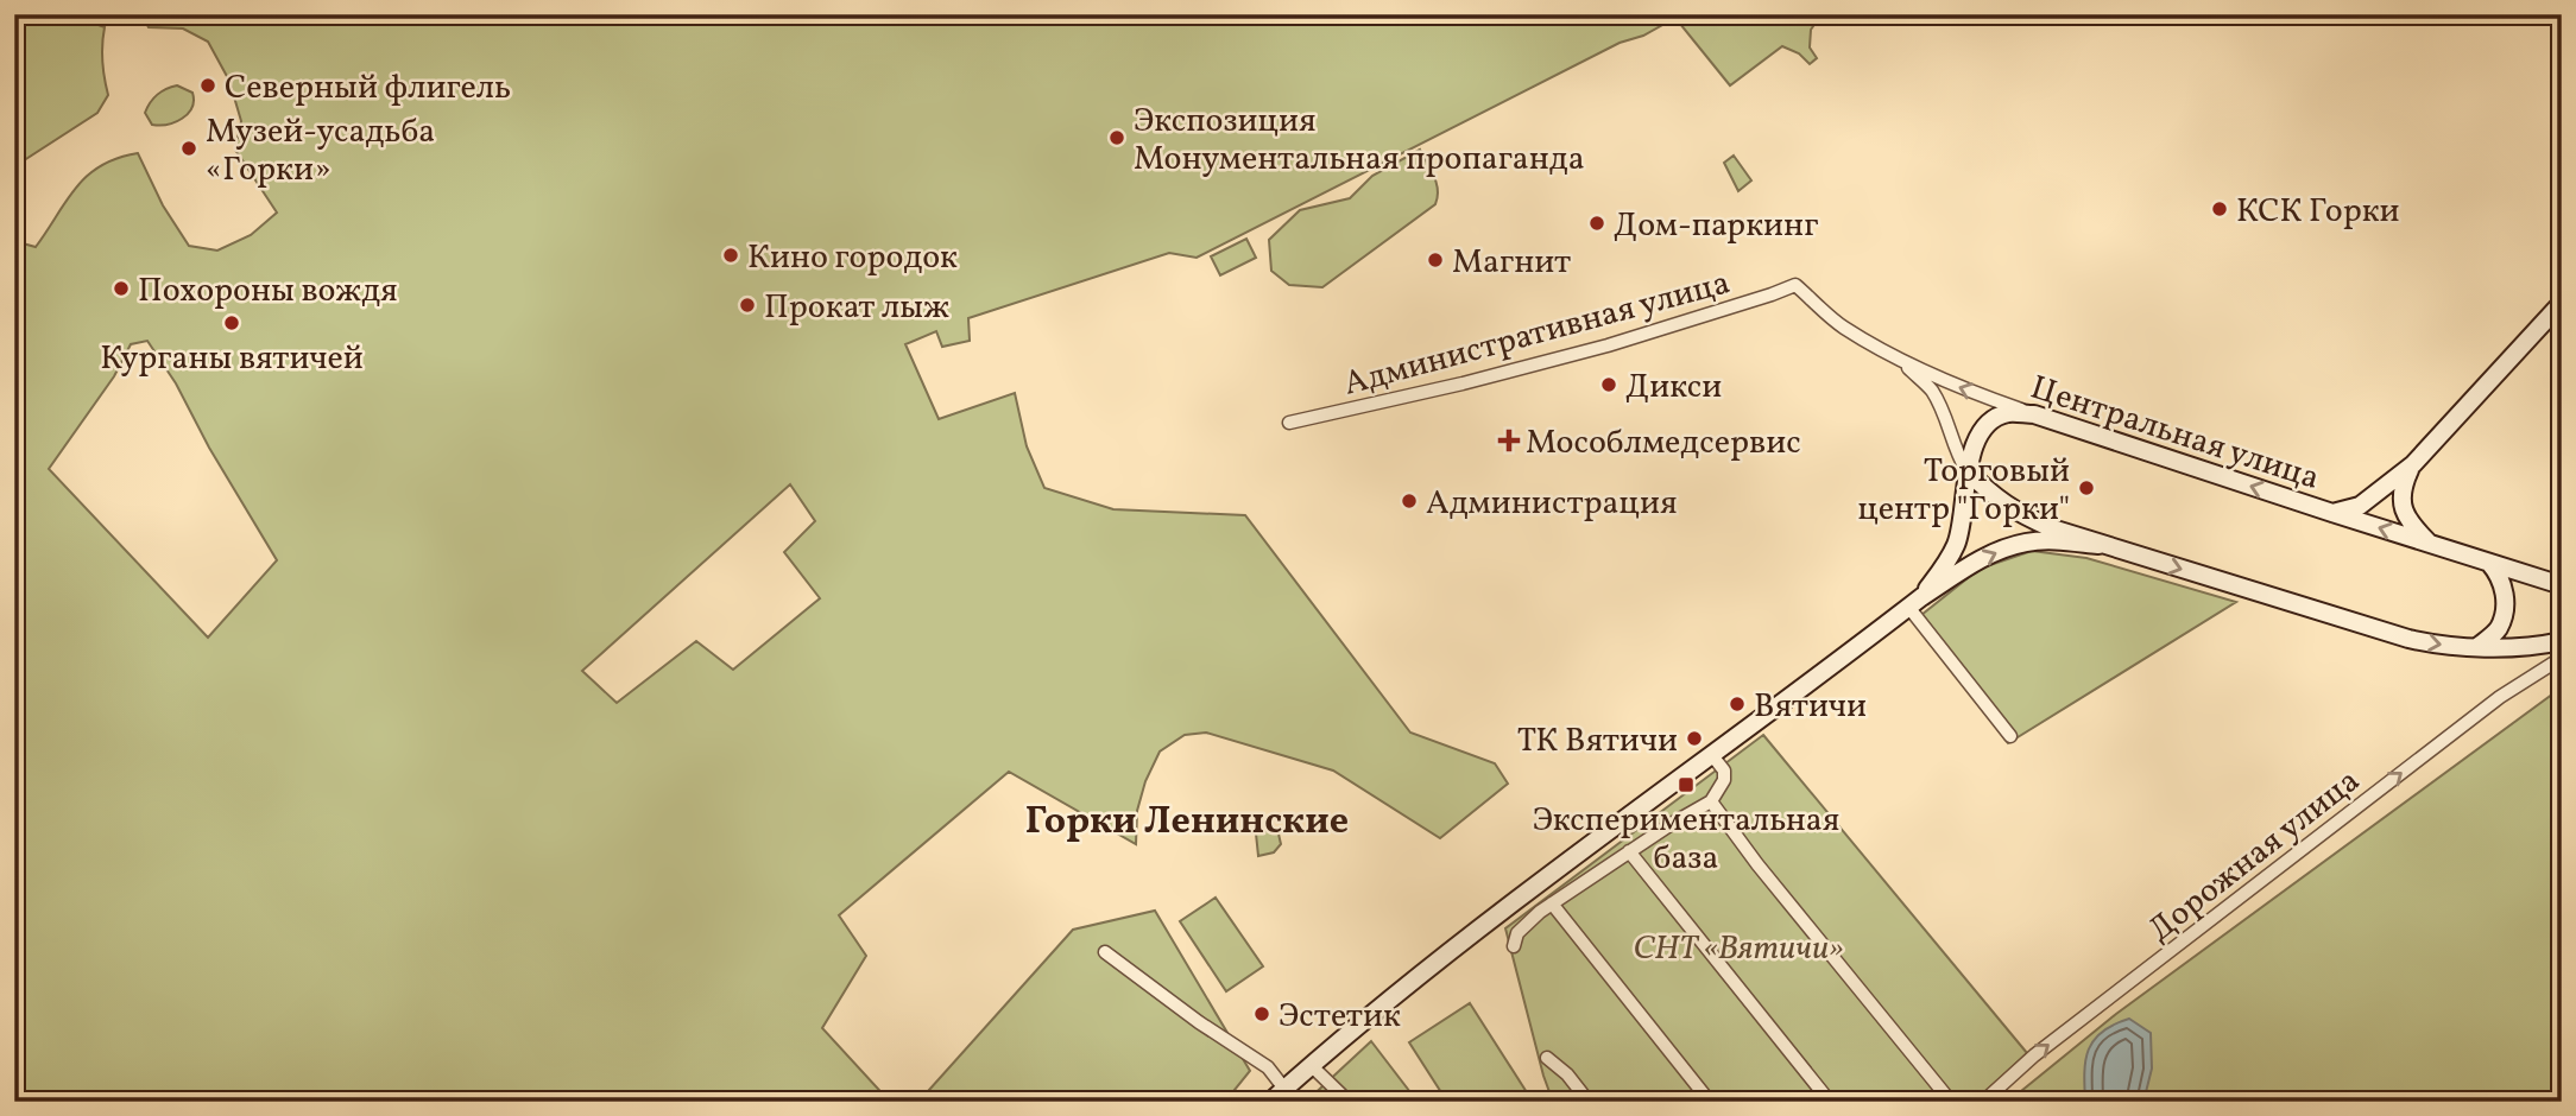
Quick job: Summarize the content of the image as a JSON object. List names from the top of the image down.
{
  "streets": {
    "main road": ["Центральная улица"],
    "street": ["Административная улица", "Дорожная улица"]
  },
  "crossings": [
    ["Административная улица", "Центральная улица"]
  ],
  "one_way": ["Центральная улица", "Дорожная улица"],
  "districts": ["Горки Ленинские"],
  "parks": ["СНТ «Вятичи»"],
  "places": {
    "other": [
      "Северный флигель",
      "Экспозиция Монументальная пропаганда",
      "Музей-усадьба «Горки»",
      "КСК Горки",
      "Дом-паркинг",
      "Кино городок",
      "Магнит",
      "Похороны вождя",
      "Прокат лыж",
      "Курганы вятичей",
      "Дикси",
      "Торговый центр \"Горки\"",
      "Администрация",
      "Вятичи",
      "ТК Вятичи",
      "Эстетик"
    ],
    "health": ["Мособлмедсервис"],
    "transit": ["Экспериментальная база"]
  }
}
